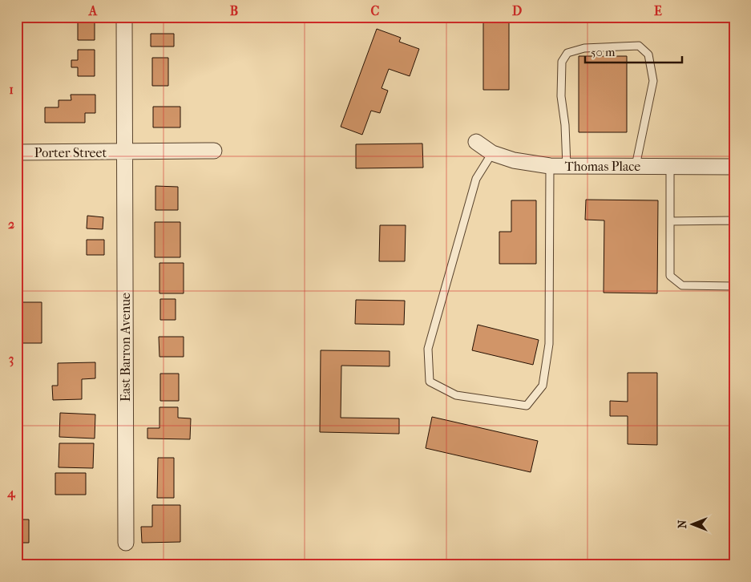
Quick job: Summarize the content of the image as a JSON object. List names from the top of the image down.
{
  "streets": {
    "street": ["Porter Street", "Thomas Place", "East Barron Avenue"]
  },
  "crossings": [
    ["Porter Street", "East Barron Avenue"]
  ],
  "scale_bar": "50 m",
  "north": "left",
  "grid": {
    "columns": [
      "A",
      "B",
      "C",
      "D",
      "E"
    ],
    "rows": [
      "1",
      "2",
      "3",
      "4"
    ]
  }
}
